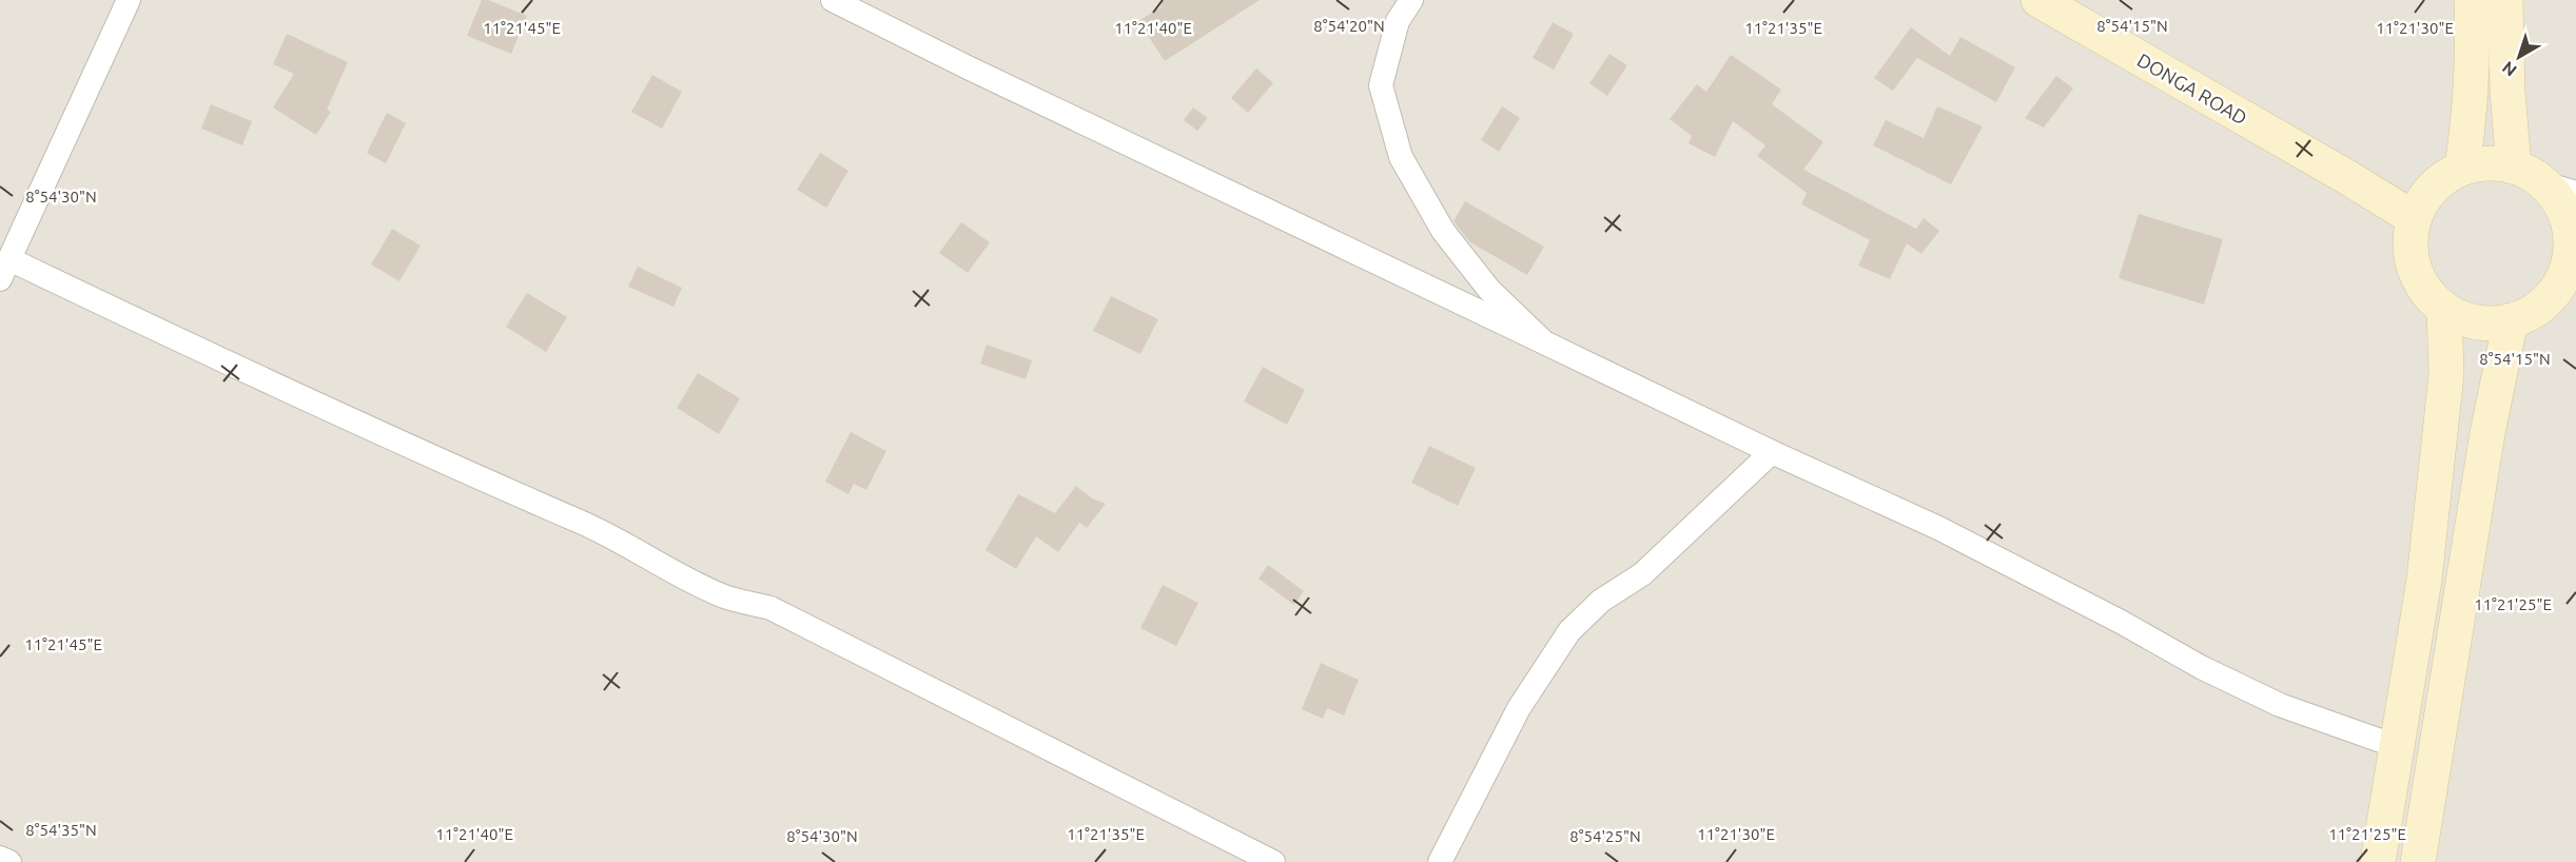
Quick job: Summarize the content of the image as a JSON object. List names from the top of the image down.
{
  "streets": {
    "main road": ["DONGA ROAD"]
  },
  "north": "bottom left",
  "coordinates": [
    "8°54'20\"N",
    "8°54'15\"N",
    "11°21'45\"E",
    "11°21'40\"E",
    "11°21'35\"E",
    "11°21'30\"E",
    "8°54'30\"N",
    "11°21'25\"E",
    "8°54'35\"N",
    "8°54'25\"N"
  ]
}
